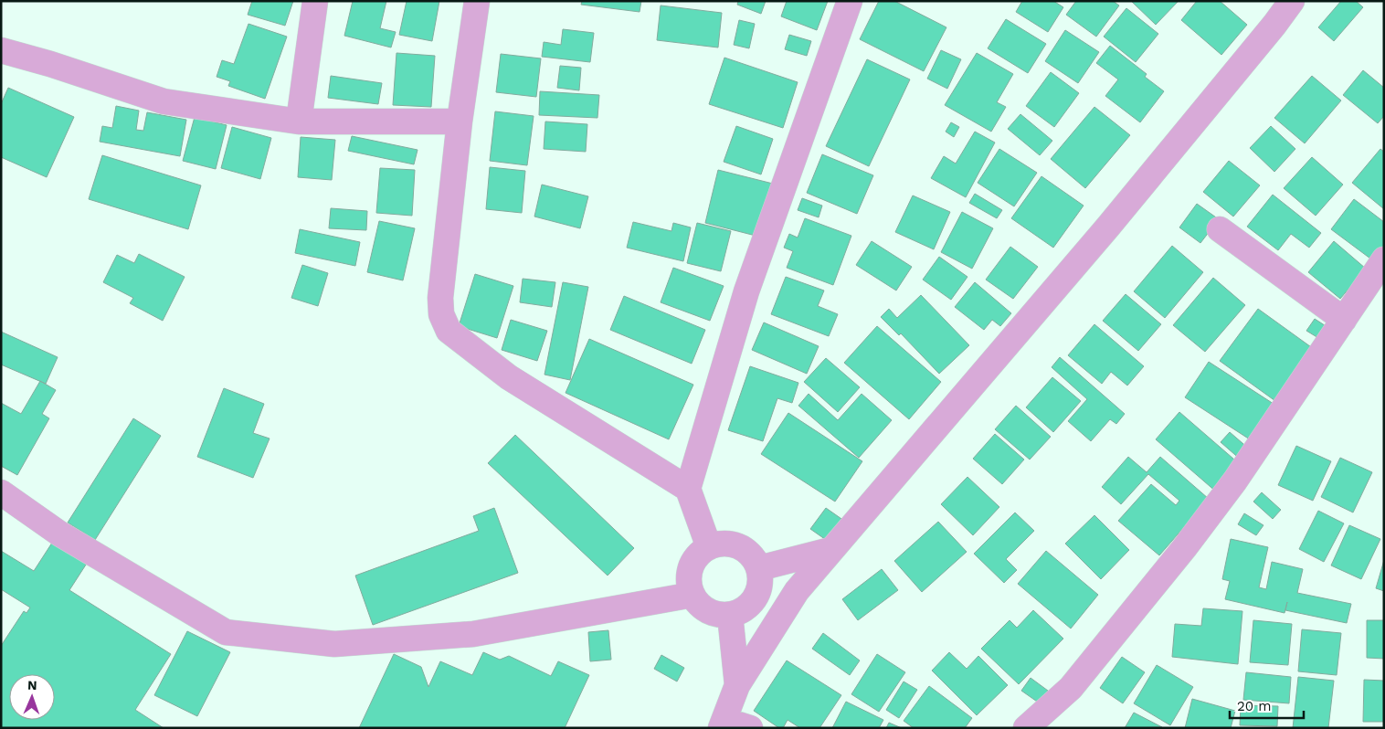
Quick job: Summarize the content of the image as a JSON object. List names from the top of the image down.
{
  "scale_bar": "20 m",
  "north": "top"
}
